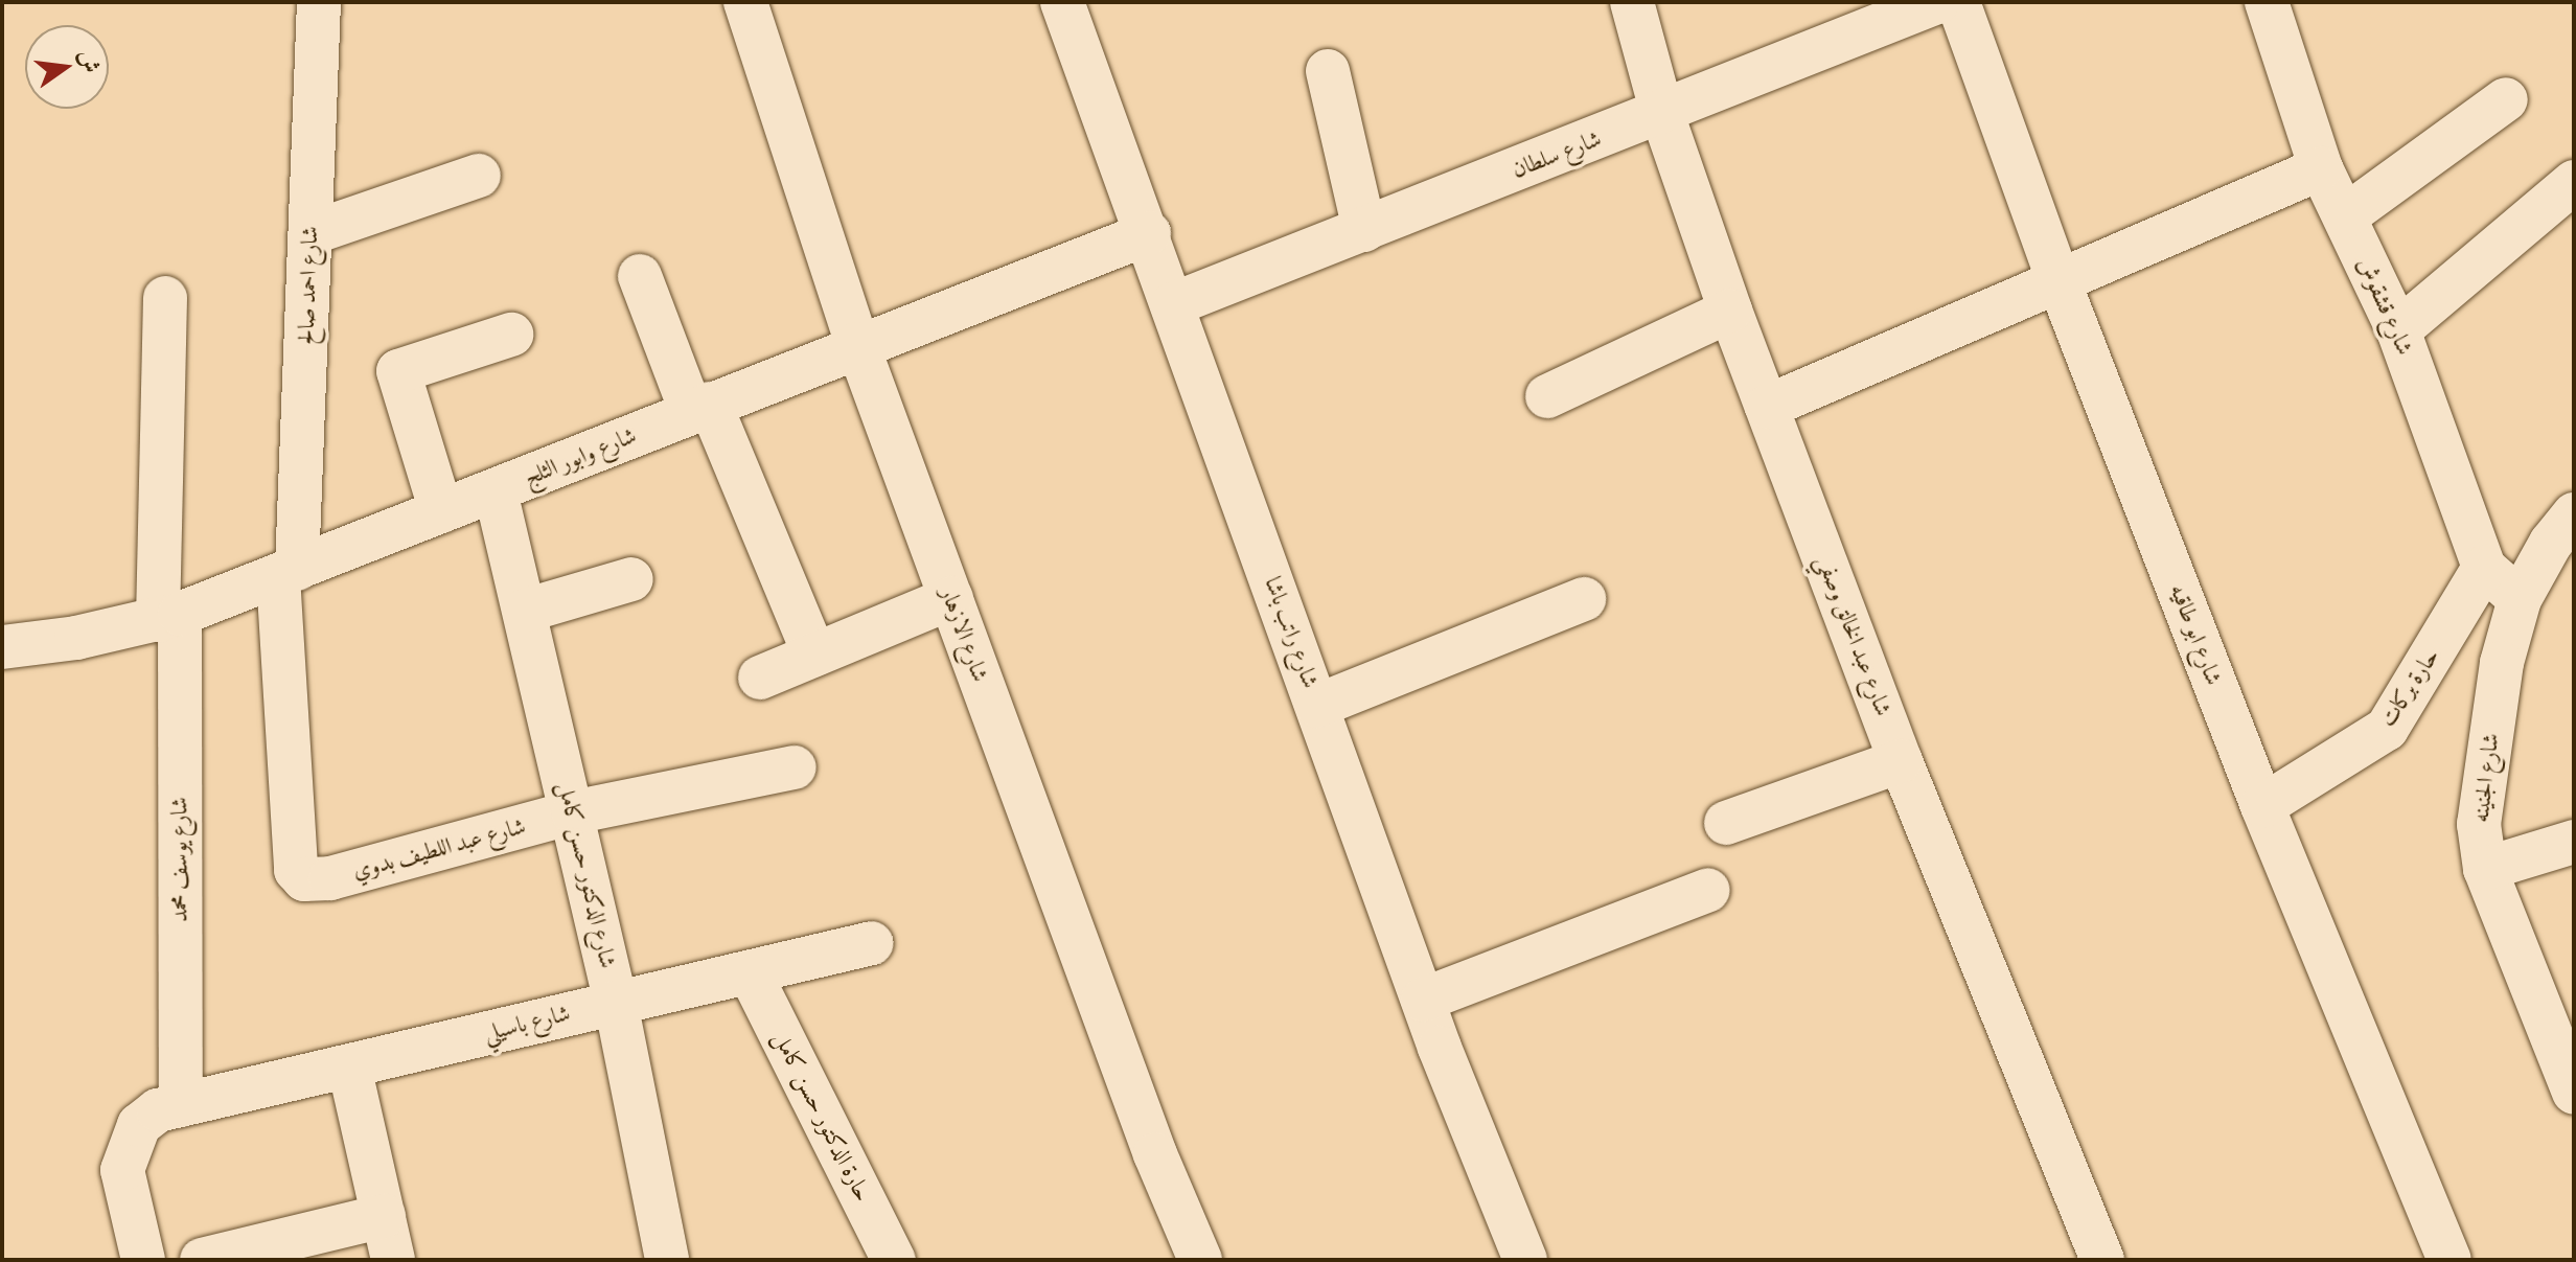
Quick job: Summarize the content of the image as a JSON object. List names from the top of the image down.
{
  "streets": {
    "street": [
      "شارع سلطان",
      "شارع احمد صالح",
      "شارع قشقوش",
      "شارع وابور الثلج",
      "شارع راتب باشا",
      "شارع الازهار",
      "شارع ابو طاقيه",
      "شارع عبد الخالق وصفي",
      "حارة بركات",
      "شارع الجنينه",
      "شارع عبد اللطيف بدوي",
      "شارع يوسف محمد",
      "شارع الدكتور حسن كامل",
      "شارع باسيلي",
      "حارة الدكتور حسن كامل"
    ]
  },
  "crossings": [
    ["شارع سلطان", "شارع راتب باشا"],
    ["شارع سلطان", "شارع عبد الخالق وصفي"],
    ["شارع احمد صالح", "شارع وابور الثلج"],
    ["شارع احمد صالح", "شارع عبد اللطيف بدوي"],
    ["شارع قشقوش", "حارة بركات"],
    ["شارع قشقوش", "شارع الجنينه"],
    ["شارع وابور الثلج", "شارع راتب باشا"],
    ["شارع وابور الثلج", "شارع الازهار"],
    ["شارع وابور الثلج", "شارع يوسف محمد"],
    ["شارع وابور الثلج", "شارع الدكتور حسن كامل"],
    ["شارع ابو طاقيه", "حارة بركات"],
    ["شارع عبد اللطيف بدوي", "شارع الدكتور حسن كامل"],
    ["شارع يوسف محمد", "شارع باسيلي"],
    ["شارع الدكتور حسن كامل", "شارع باسيلي"],
    ["شارع باسيلي", "حارة الدكتور حسن كامل"]
  ],
  "north": "right"
}
